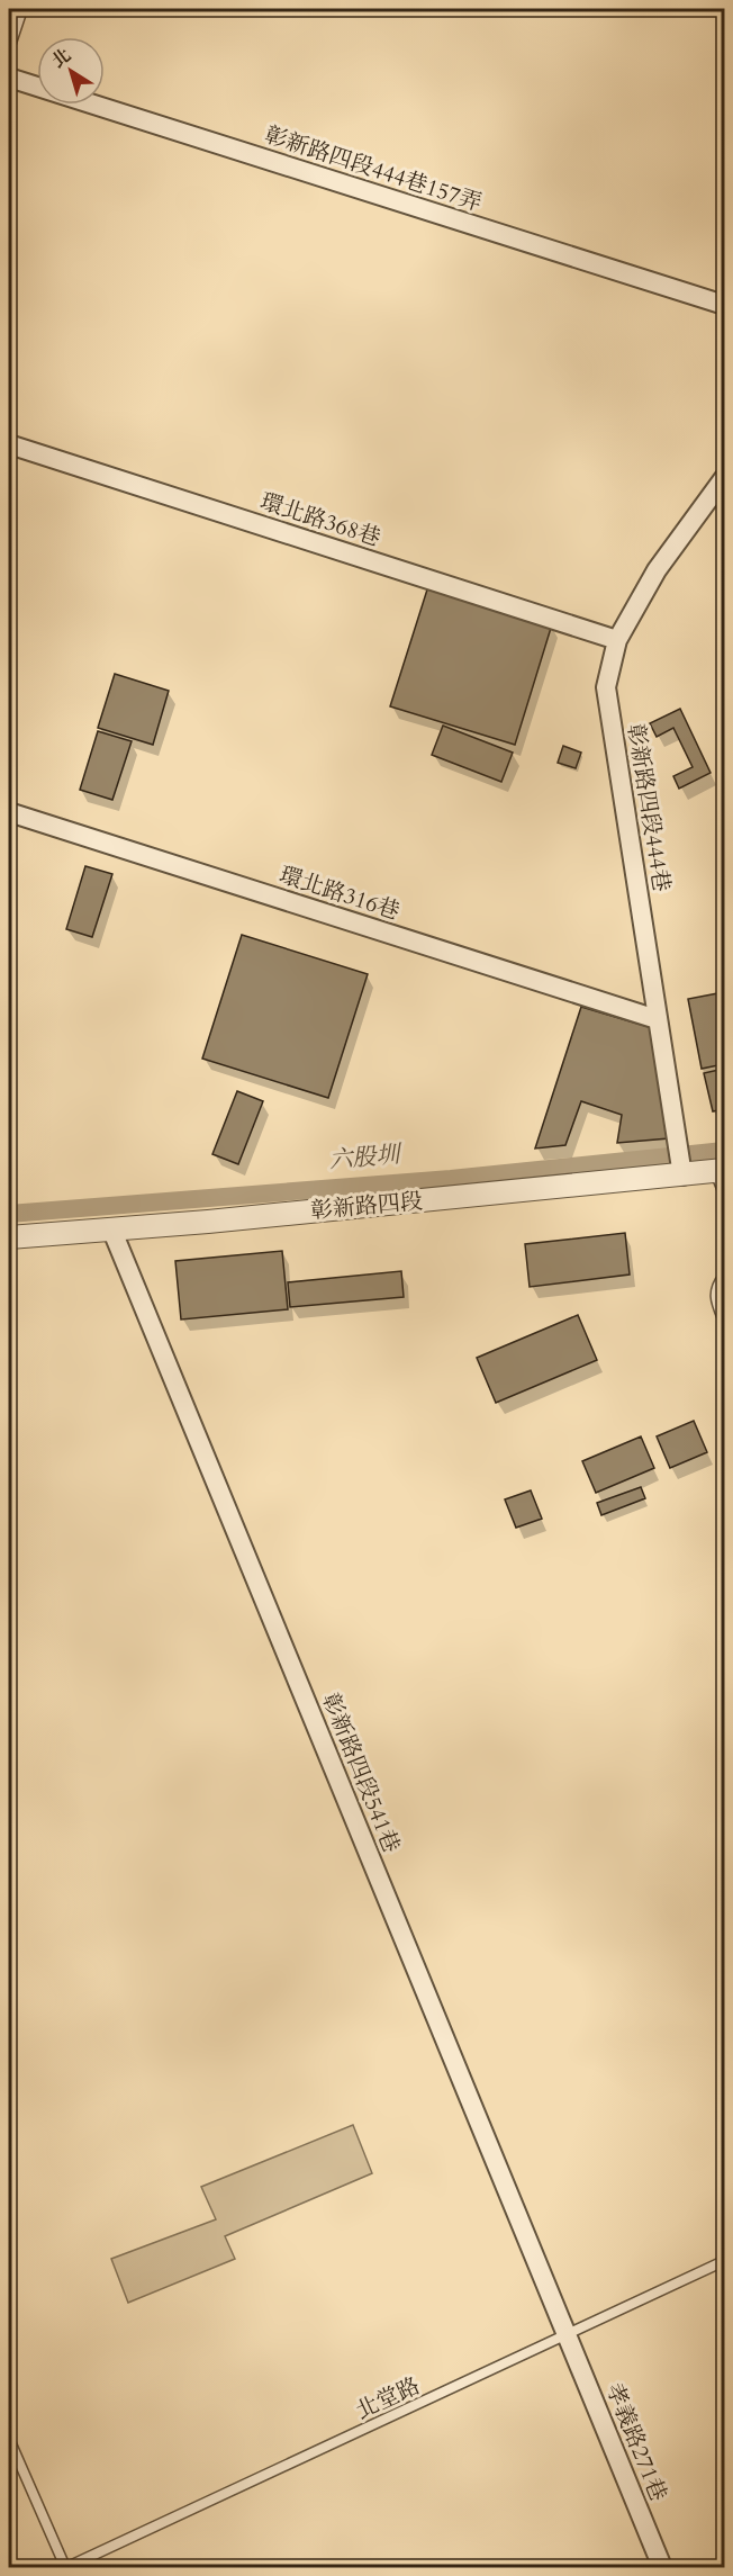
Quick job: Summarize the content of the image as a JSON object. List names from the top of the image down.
{
  "streets": {
    "street": [
      "彰新路四段444巷157弄",
      "環北路368巷",
      "彰新路四段444巷",
      "環北路316巷",
      "彰新路四段",
      "彰新路四段541巷",
      "孝義路271巷"
    ],
    "lane": ["北堂路"]
  },
  "crossings": [
    ["環北路368巷", "彰新路四段444巷"],
    ["彰新路四段444巷", "環北路316巷"],
    ["彰新路四段444巷", "彰新路四段"],
    ["彰新路四段", "彰新路四段541巷"],
    ["彰新路四段541巷", "北堂路"],
    ["彰新路四段541巷", "孝義路271巷"],
    ["北堂路", "孝義路271巷"]
  ],
  "water": ["六股圳"],
  "north": "top left"
}
